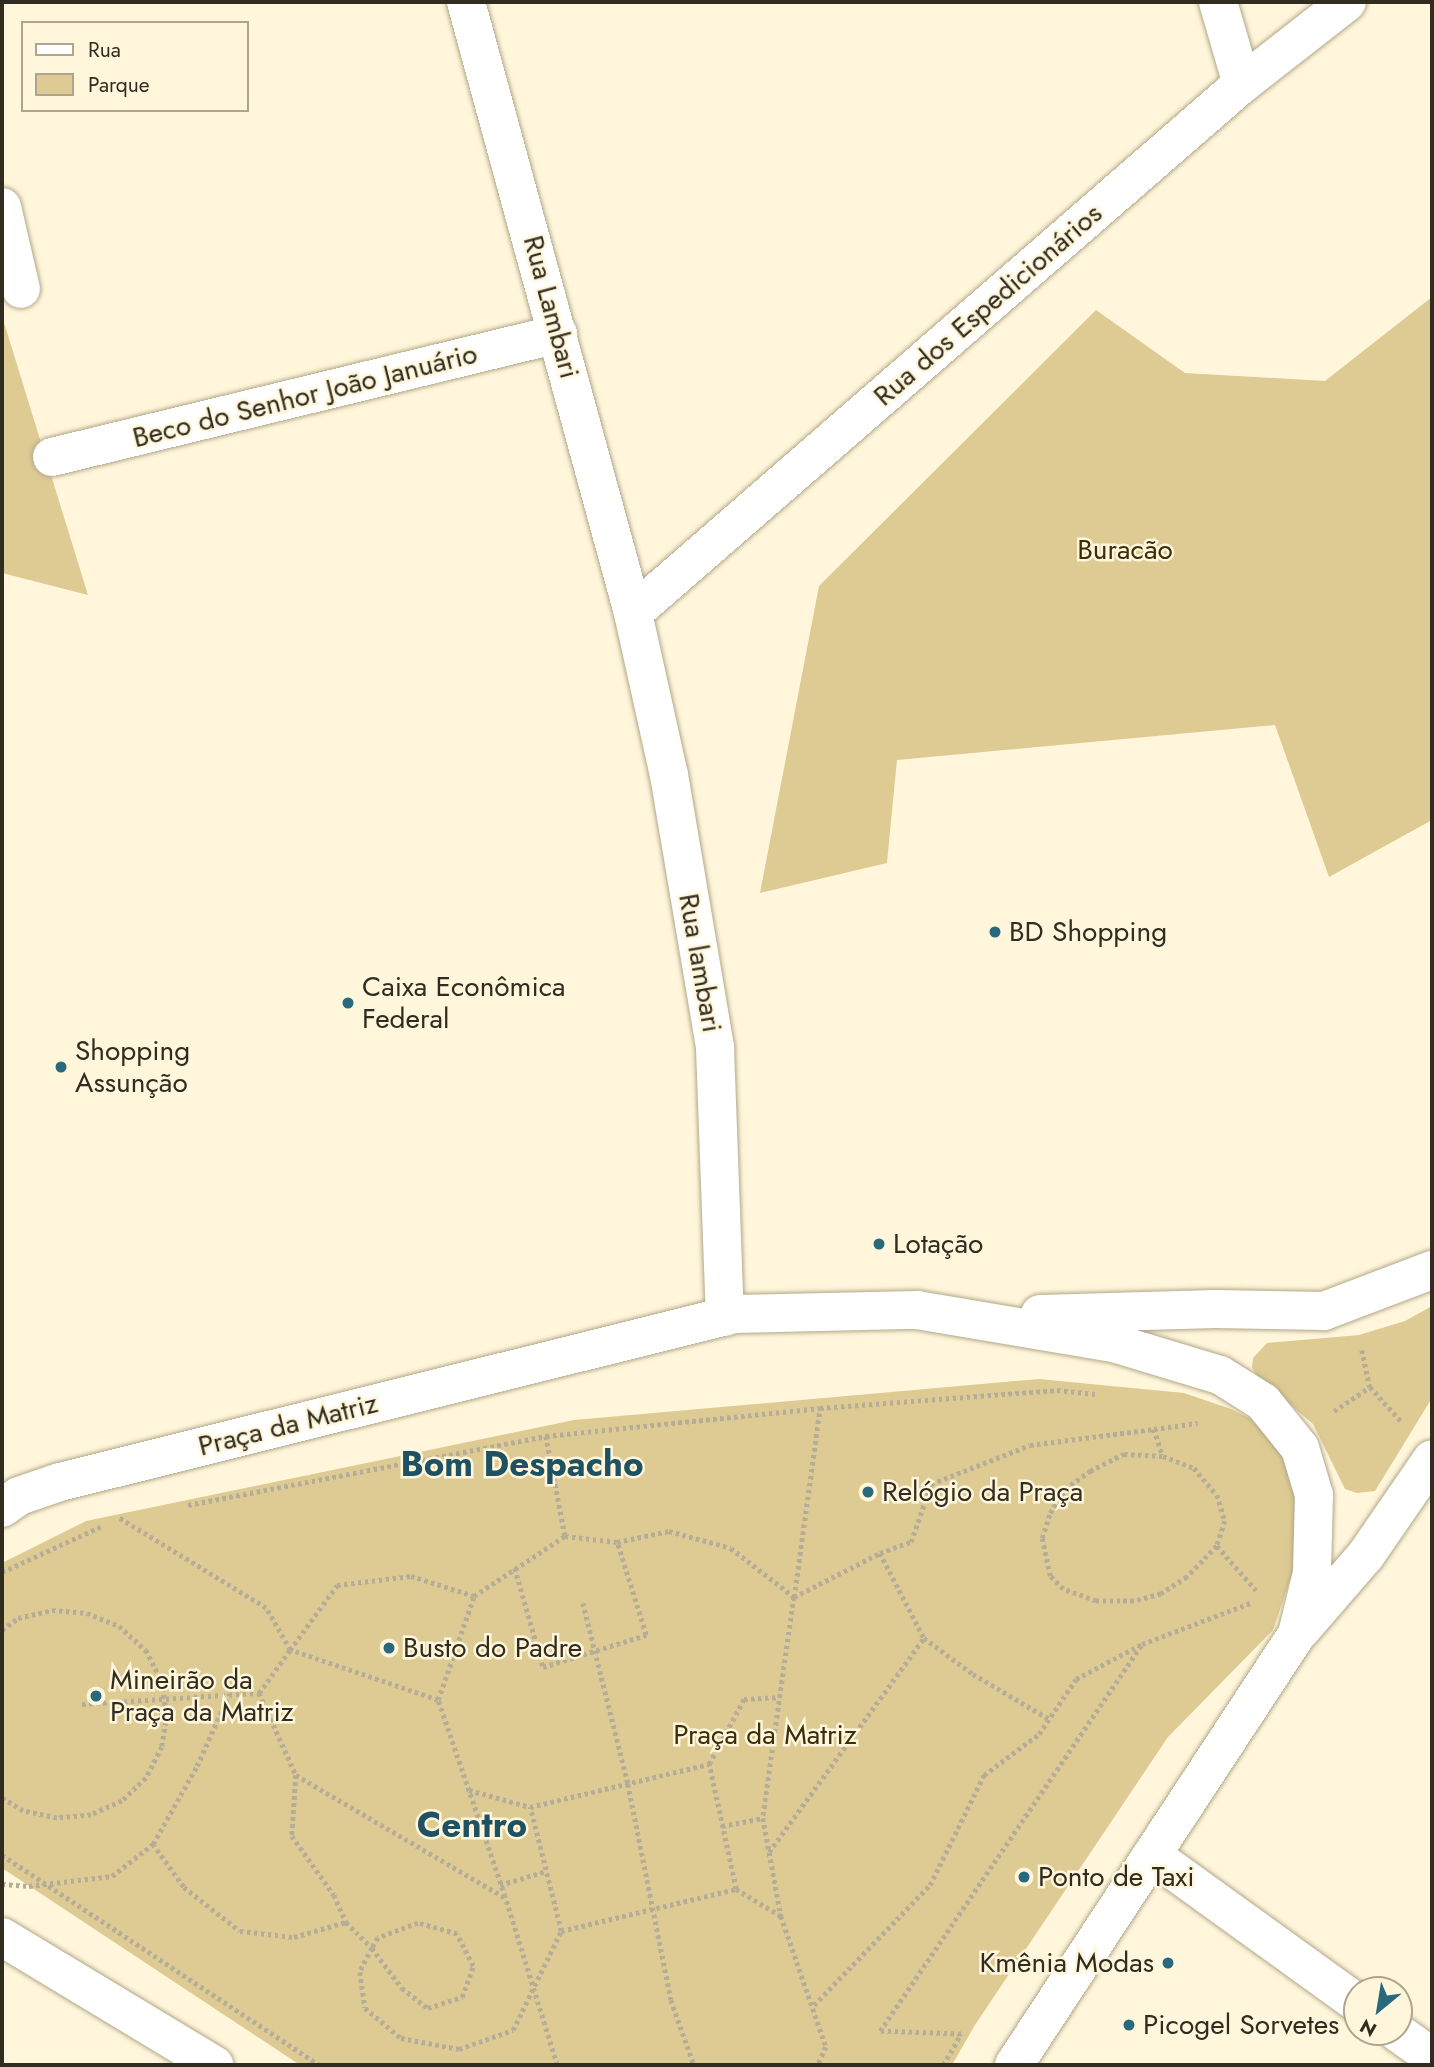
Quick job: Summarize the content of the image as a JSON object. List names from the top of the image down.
{
  "streets": {
    "street": [
      "Rua dos Espedicionários",
      "Rua Lambari",
      "Beco do Senhor João Januário",
      "Rua lambari",
      "Praça da Matriz"
    ]
  },
  "crossings": [
    ["Rua dos Espedicionários", "Rua Lambari"],
    ["Rua dos Espedicionários", "Rua lambari"],
    ["Rua Lambari", "Beco do Senhor João Januário"],
    ["Rua Lambari", "Rua lambari"],
    ["Rua lambari", "Praça da Matriz"]
  ],
  "districts": ["Bom Despacho", "Centro"],
  "parks": ["Buracão", "Praça da Matriz"],
  "places": [
    "BD Shopping",
    "Caixa Econômica Federal",
    "Shopping Assunção",
    "Lotação",
    "Relógio da Praça",
    "Busto do Padre",
    "Mineirão da Praça da Matriz",
    "Ponto de Taxi",
    "Kmênia Modas",
    "Picogel Sorvetes"
  ],
  "legend": ["Rua", "Parque"],
  "north": "bottom left"
}
